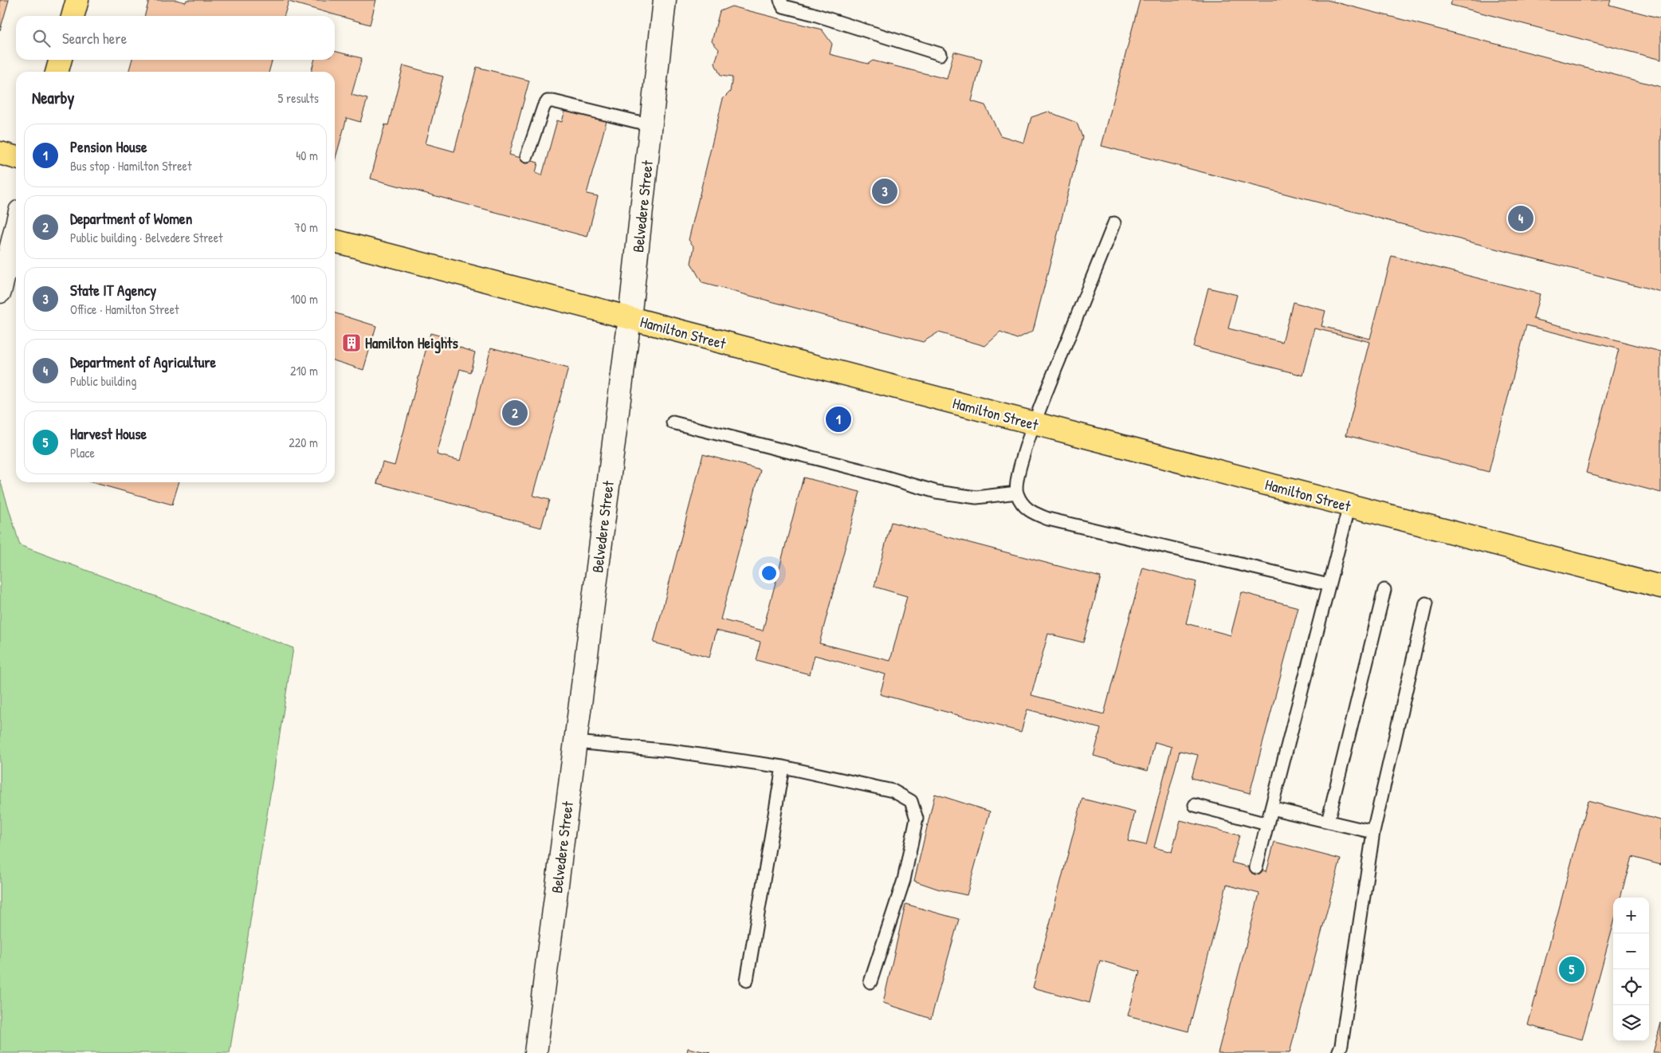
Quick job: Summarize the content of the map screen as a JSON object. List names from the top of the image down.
{
  "streets": {
    "main road": ["Hamilton Street"],
    "street": ["Belvedere Street"]
  },
  "crossings": [
    ["Belvedere Street", "Hamilton Street"]
  ],
  "places": {
    "building": ["Hamilton Heights"]
  },
  "page": {
    "search": "Search here",
    "heading": ["Nearby", "5 results"],
    "list": [
      {
        "mark": "1",
        "name": "Pension House",
        "note": "Bus stop · Hamilton Street",
        "value": "40 m"
      },
      {
        "mark": "2",
        "name": "Department of Women",
        "note": "Public building · Belvedere Street",
        "value": "70 m"
      },
      {
        "mark": "3",
        "name": "State IT Agency",
        "note": "Office · Hamilton Street",
        "value": "100 m"
      },
      {
        "mark": "4",
        "name": "Department of Agriculture",
        "note": "Public building",
        "value": "210 m"
      },
      {
        "mark": "5",
        "name": "Harvest House",
        "note": "Place",
        "value": "220 m"
      }
    ],
    "pins": [
      "3",
      "4",
      "2",
      "1",
      "5"
    ],
    "map_buttons": ["+", "−"]
  }
}
